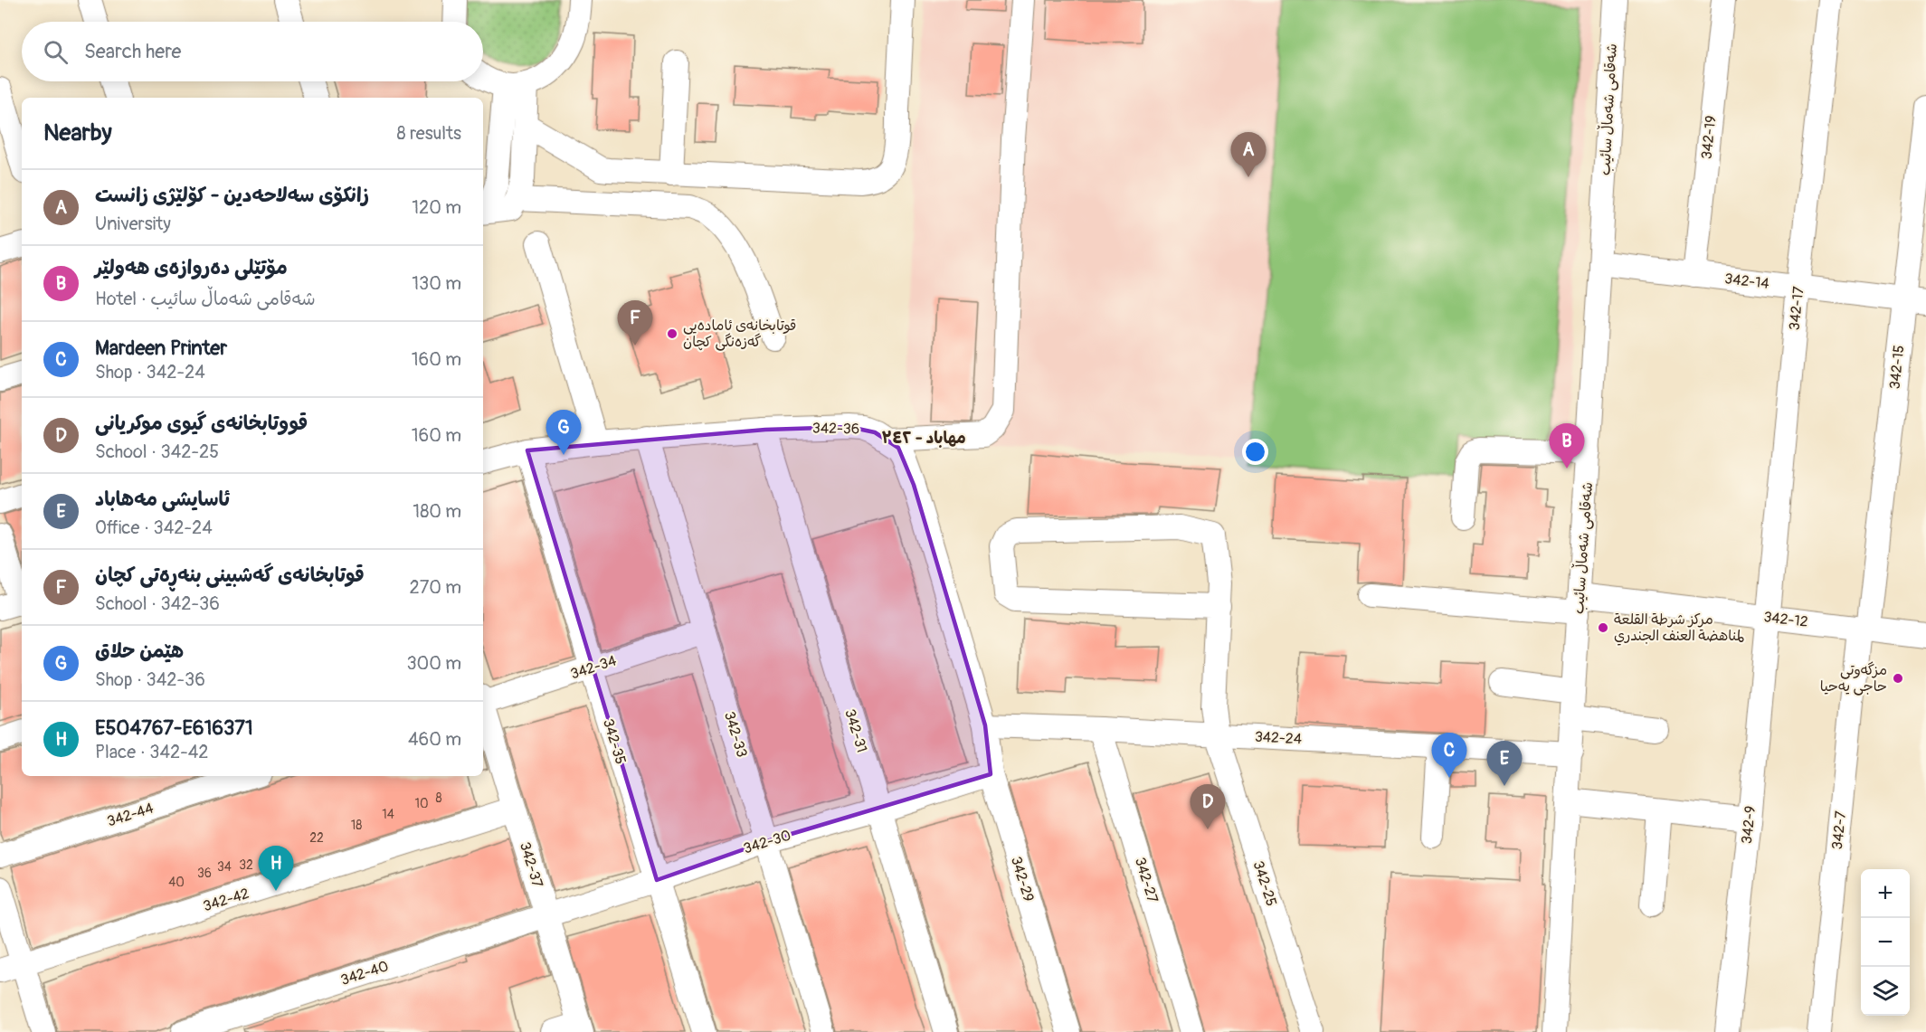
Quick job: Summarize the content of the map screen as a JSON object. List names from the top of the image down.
{
  "streets": {
    "street": [
      "شەقامی شەماڵ سائیب",
      "342-19",
      "342-14",
      "342-17",
      "342-15",
      "342-36",
      "342-12",
      "342-34",
      "342-31",
      "342-33",
      "342-24",
      "342-35",
      "342-44",
      "342-9",
      "342-7",
      "342-30",
      "342-37",
      "342-29",
      "342-27",
      "342-25",
      "342-42",
      "342-40"
    ]
  },
  "crossings": [
    ["شەقامی شەماڵ سائیب", "342-14"],
    ["شەقامی شەماڵ سائیب", "342-12"],
    ["شەقامی شەماڵ سائیب", "342-24"],
    ["342-19", "342-14"],
    ["342-14", "342-17"],
    ["342-14", "342-15"],
    ["342-17", "342-12"],
    ["342-17", "342-9"],
    ["342-15", "342-12"],
    ["342-15", "342-7"],
    ["342-36", "342-31"],
    ["342-36", "342-33"],
    ["342-36", "342-24"],
    ["342-36", "342-35"],
    ["342-36", "342-29"],
    ["342-12", "342-9"],
    ["342-12", "342-7"],
    ["342-34", "342-33"],
    ["342-34", "342-35"],
    ["342-31", "342-30"],
    ["342-33", "342-30"],
    ["342-24", "342-29"],
    ["342-24", "342-27"],
    ["342-24", "342-25"],
    ["342-35", "342-30"],
    ["342-30", "342-37"],
    ["342-30", "342-29"],
    ["342-30", "342-40"],
    ["342-37", "342-42"],
    ["342-37", "342-40"]
  ],
  "districts": ["مهاباد - ٣٤٢"],
  "places": ["قوتابخانەی ئامادەیی گەزەنگی کچان", "مركز شرطة القلعة لمناهضة العنف الجندري", "مزگەوتی حاجی یەحیا"],
  "house_numbers": [
    "8",
    "10",
    "14",
    "18",
    "22",
    "32",
    "34",
    "36",
    "40"
  ],
  "page": {
    "search": "Search here",
    "heading": ["Nearby", "8 results"],
    "pins": [
      "A",
      "F",
      "G",
      "B",
      "C",
      "E",
      "D",
      "H"
    ],
    "list": [
      {
        "mark": "A",
        "name": "زانکۆی سەلاحەدین - کۆلێژی زانست",
        "note": "University",
        "value": "120 m"
      },
      {
        "mark": "B",
        "name": "مۆتێلی دەروازەی هەولێر",
        "note": "Hotel · شەقامی شەماڵ سائیب",
        "value": "130 m"
      },
      {
        "mark": "C",
        "name": "Mardeen Printer",
        "note": "Shop · 342-24",
        "value": "160 m"
      },
      {
        "mark": "D",
        "name": "قووتابخانەی گيوی موكريانی",
        "note": "School · 342-25",
        "value": "160 m"
      },
      {
        "mark": "E",
        "name": "ئاسایشی مەهاباد",
        "note": "Office · 342-24",
        "value": "180 m"
      },
      {
        "mark": "F",
        "name": "قوتابخانەی گەشبینی بنەڕەتی کچان",
        "note": "School · 342-36",
        "value": "270 m"
      },
      {
        "mark": "G",
        "name": "هێمن حلاق",
        "note": "Shop · 342-36",
        "value": "300 m"
      },
      {
        "mark": "H",
        "name": "E504767-E616371",
        "note": "Place · 342-42",
        "value": "460 m"
      }
    ],
    "map_buttons": ["+", "−"]
  }
}
